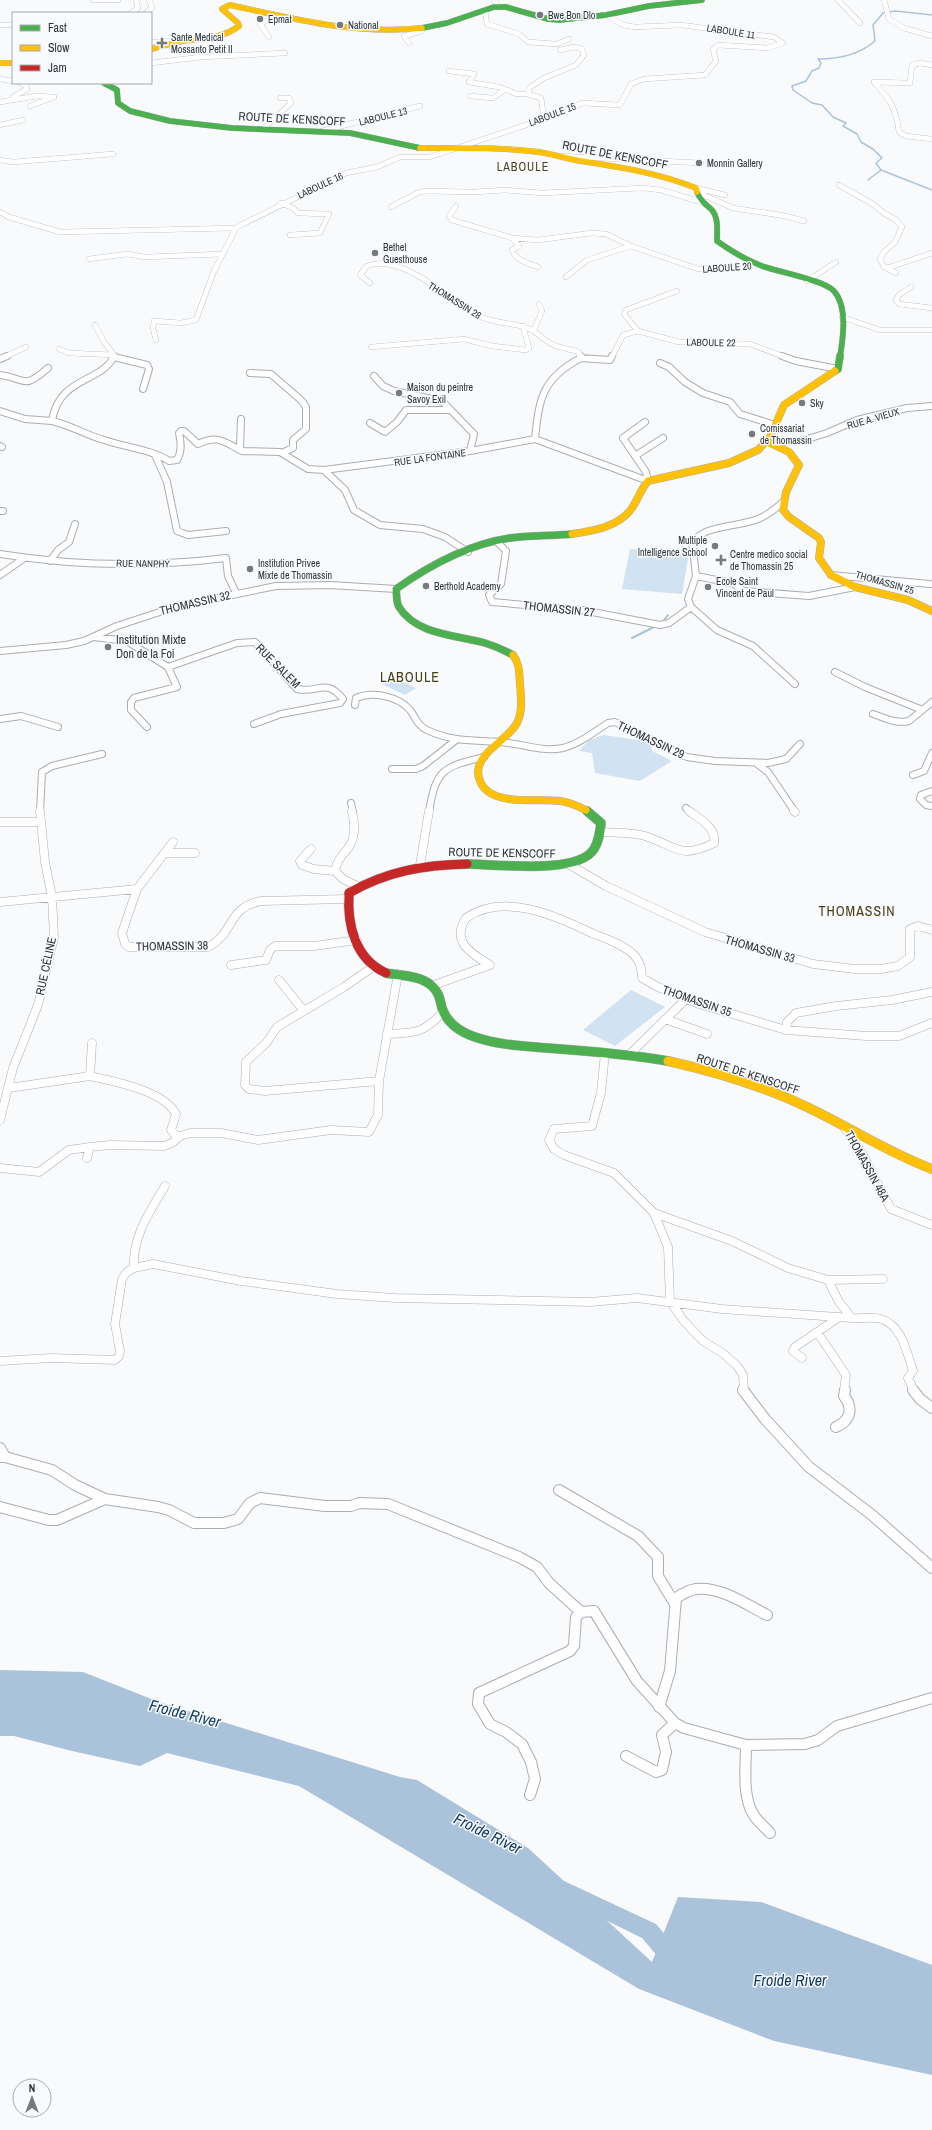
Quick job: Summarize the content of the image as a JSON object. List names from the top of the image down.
{
  "streets": {
    "main road": ["ROUTE DE KENSCOFF", "THOMASSIN 25"],
    "street": [
      "LABOULE 11",
      "LABOULE 15",
      "LABOULE 13",
      "LABOULE 16",
      "LABOULE 20",
      "THOMASSIN 28",
      "LABOULE 22",
      "RUE A. VIEUX",
      "RUE LA FONTAINE",
      "RUE NANPHY",
      "THOMASSIN 32",
      "THOMASSIN 27",
      "RUE SALEM",
      "THOMASSIN 29",
      "THOMASSIN 38",
      "THOMASSIN 33",
      "RUE CÉLINE",
      "THOMASSIN 35",
      "THOMASSIN 48A"
    ]
  },
  "crossings": [
    ["LABOULE 11", "LABOULE 15"],
    ["LABOULE 15", "ROUTE DE KENSCOFF"],
    ["LABOULE 15", "LABOULE 16"],
    ["LABOULE 13", "ROUTE DE KENSCOFF"],
    ["ROUTE DE KENSCOFF", "LABOULE 16"],
    ["ROUTE DE KENSCOFF", "LABOULE 20"],
    ["ROUTE DE KENSCOFF", "LABOULE 22"],
    ["ROUTE DE KENSCOFF", "THOMASSIN 38"],
    ["ROUTE DE KENSCOFF", "THOMASSIN 33"],
    ["ROUTE DE KENSCOFF", "THOMASSIN 35"],
    ["ROUTE DE KENSCOFF", "THOMASSIN 48A"],
    ["RUE NANPHY", "THOMASSIN 32"]
  ],
  "districts": ["LABOULE", "LABOULE", "THOMASSIN"],
  "water": ["Froide River"],
  "places": {
    "other": [
      "Bwe Bon Dlo",
      "Epmat",
      "National",
      "Monnin Gallery",
      "Bethel Guesthouse",
      "Maison du peintre Savoy Exil",
      "Sky",
      "Comissariat de Thomassin",
      "Multiple Intelligence School",
      "Institution Privee Mixte de Thomassin",
      "Berthold Academy",
      "Ecole Saint Vincent de Paul",
      "Institution Mixte Don de la Foi"
    ],
    "health": ["Sante Medical Mossanto Petit II", "Centre medico social de Thomassin 25"]
  },
  "legend": ["Fast", "Slow", "Jam"],
  "north": "top"
}
